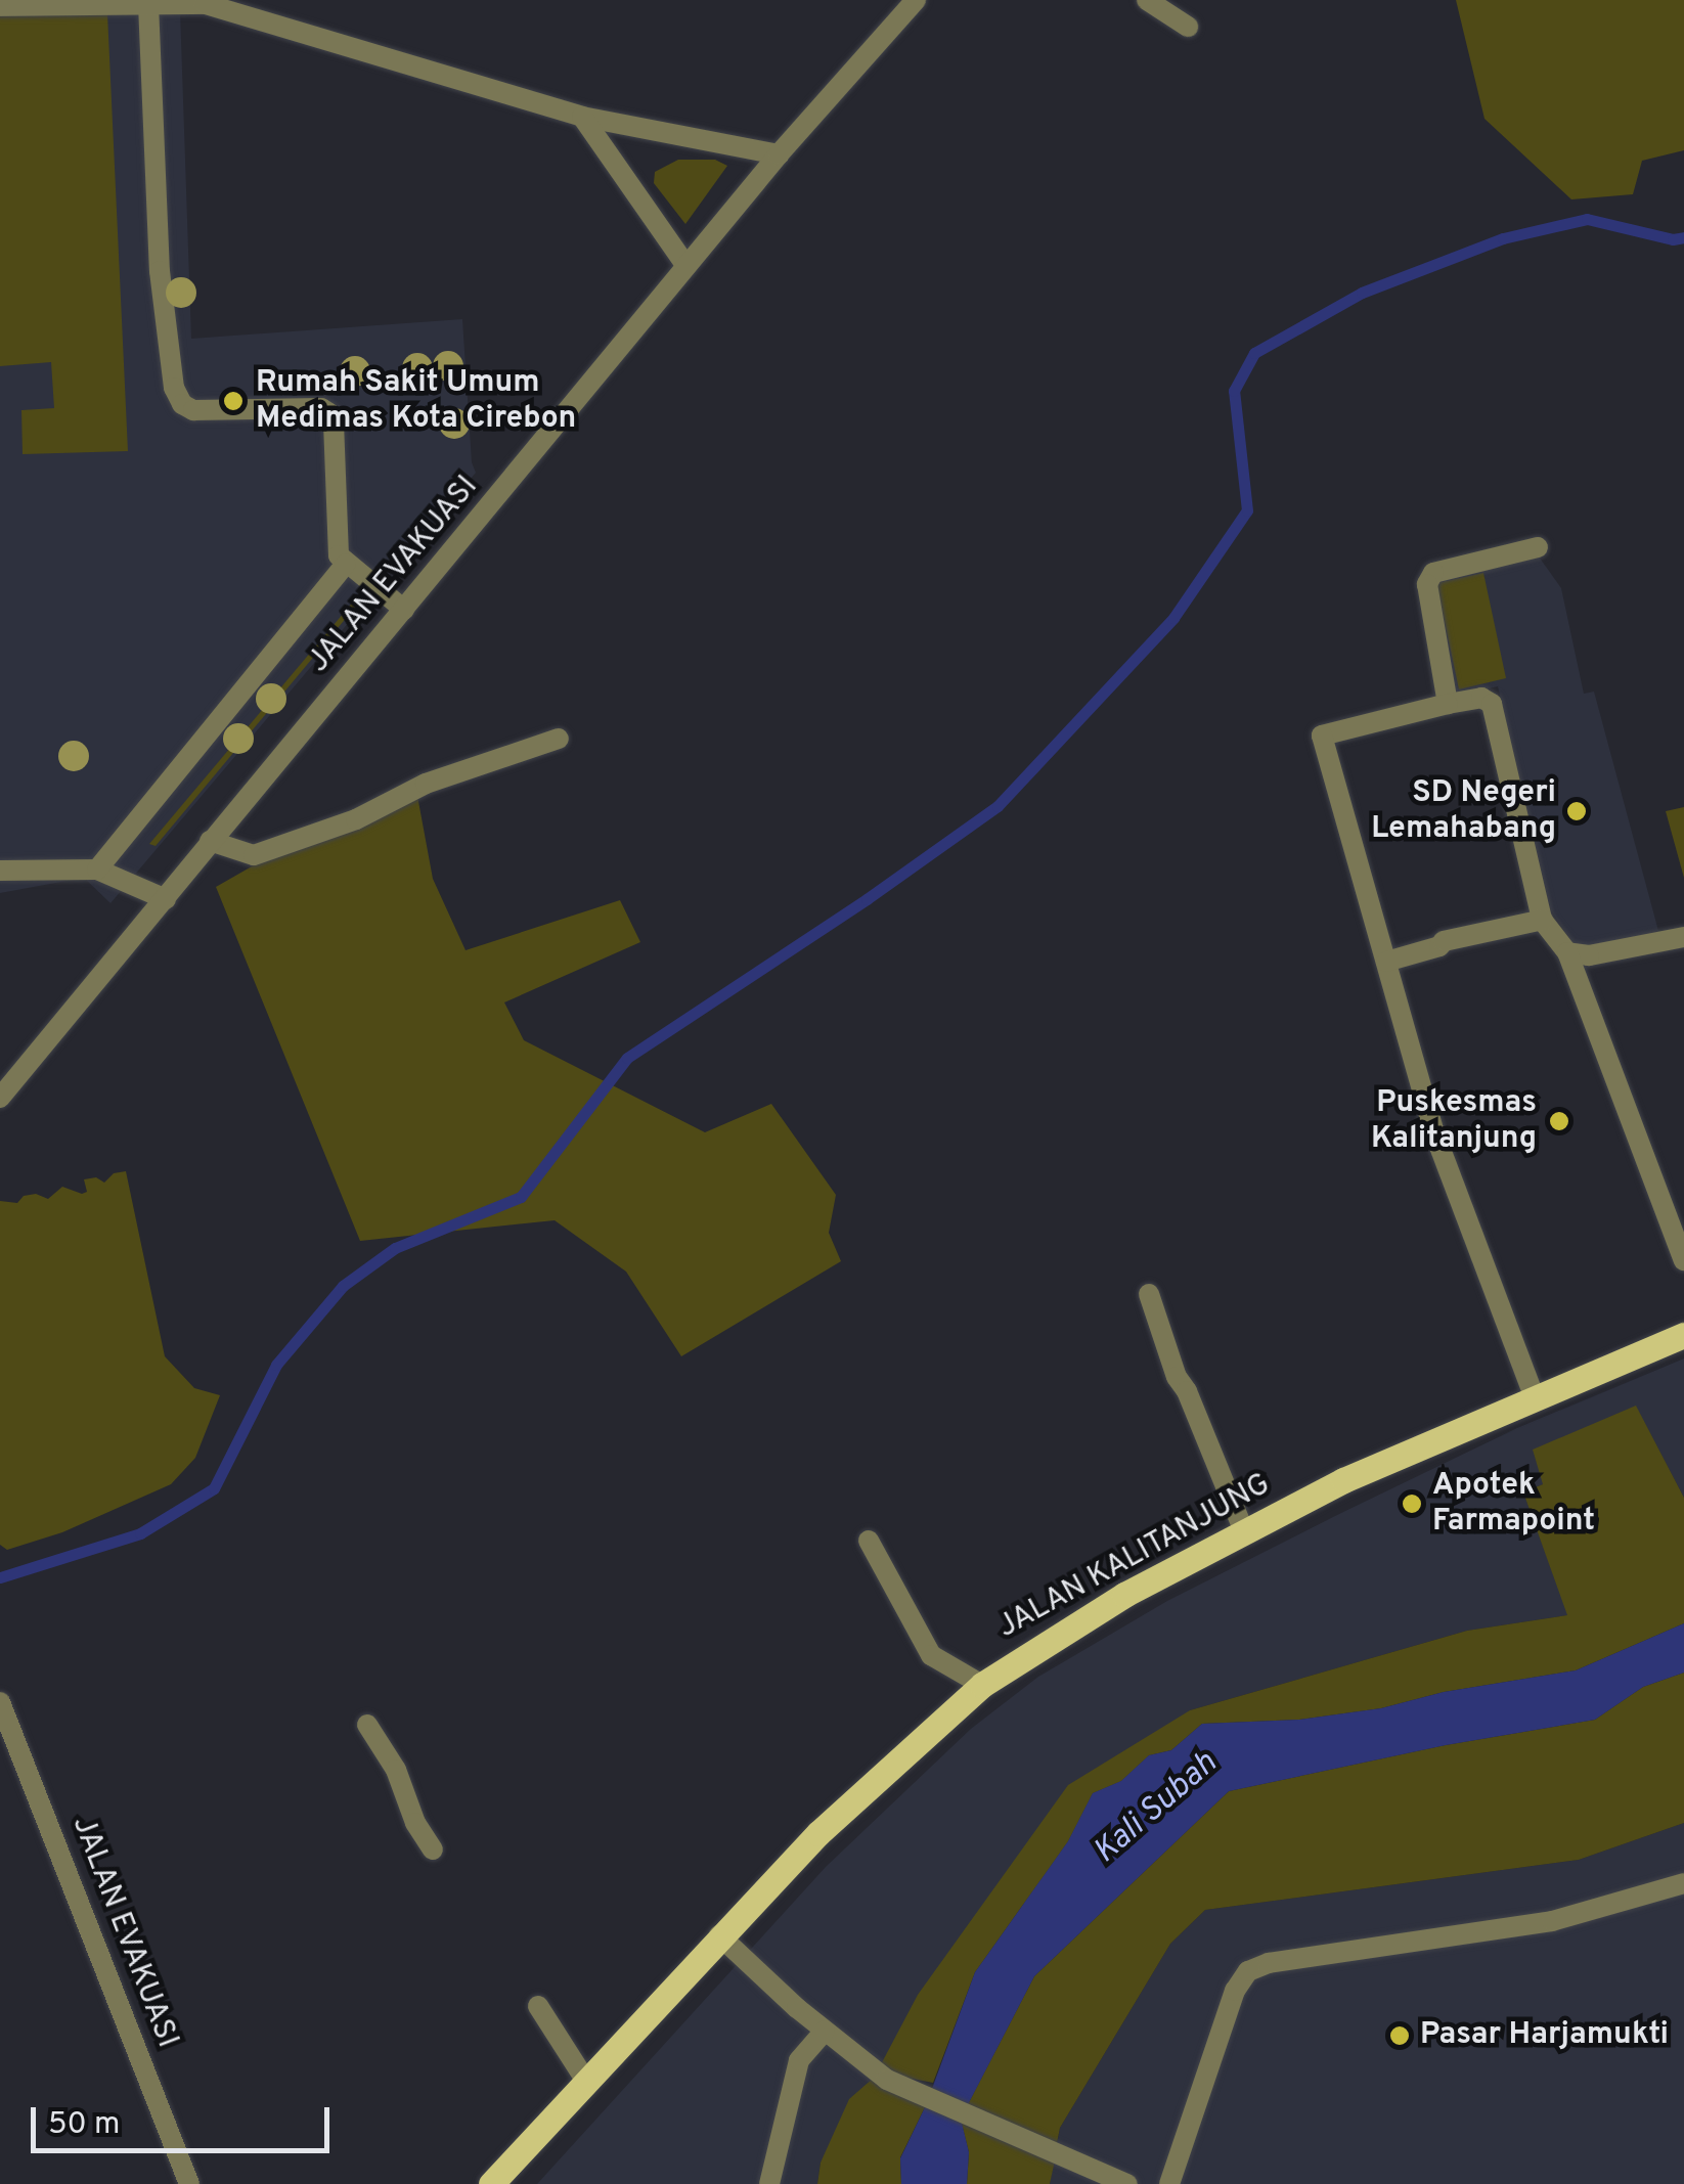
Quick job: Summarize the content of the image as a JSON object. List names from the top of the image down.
{
  "streets": {
    "main road": ["JALAN KALITANJUNG"],
    "street": ["JALAN EVAKUASI"]
  },
  "water": ["Kali Subah"],
  "places": [
    "Rumah Sakit Umum Medimas Kota Cirebon",
    "SD Negeri Lemahabang",
    "Puskesmas Kalitanjung",
    "Apotek Farmapoint",
    "Pasar Harjamukti"
  ],
  "scale_bar": "50 m"
}
